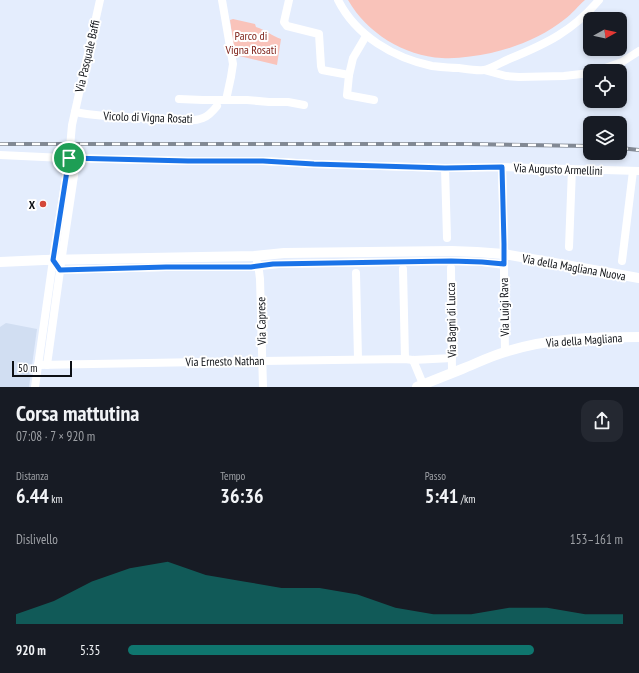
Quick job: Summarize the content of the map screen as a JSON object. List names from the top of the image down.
{
  "streets": {
    "main road": ["Via della Magliana Nuova", "Via della Magliana"],
    "street": [
      "Via Pasquale Baffi",
      "Vicolo di Vigna Rosati",
      "Via Augusto Armellini",
      "Via Luigi Rava",
      "Via Bagni di Lucca",
      "Via Caprese",
      "Via Ernesto Nathan"
    ]
  },
  "crossings": [
    ["Via Pasquale Baffi", "Vicolo di Vigna Rosati"],
    ["Via Pasquale Baffi", "Via Augusto Armellini"],
    ["Via Pasquale Baffi", "Via della Magliana Nuova"],
    ["Via Augusto Armellini", "Via Luigi Rava"],
    ["Via della Magliana Nuova", "Via Luigi Rava"],
    ["Via della Magliana Nuova", "Via Caprese"],
    ["Via Luigi Rava", "Via della Magliana"],
    ["Via Bagni di Lucca", "Via della Magliana"],
    ["Via Bagni di Lucca", "Via Ernesto Nathan"],
    ["Via Caprese", "Via Ernesto Nathan"]
  ],
  "parks": ["Parco di Vigna Rosati"],
  "places": ["X"],
  "scale_bar": "50 m",
  "north": "right",
  "page": {
    "scale": "50 m",
    "heading": ["Corsa mattutina", "07:08 · 7 × 920 m"],
    "stats": [
      ["Distanza", "6.44 km"],
      ["Tempo", "36:36"],
      ["Passo", "5:41 /km"]
    ],
    "chart": ["Dislivello", "153–161 m"],
    "list": [
      {
        "name": "920 m",
        "note": "5:35"
      }
    ]
  }
}
